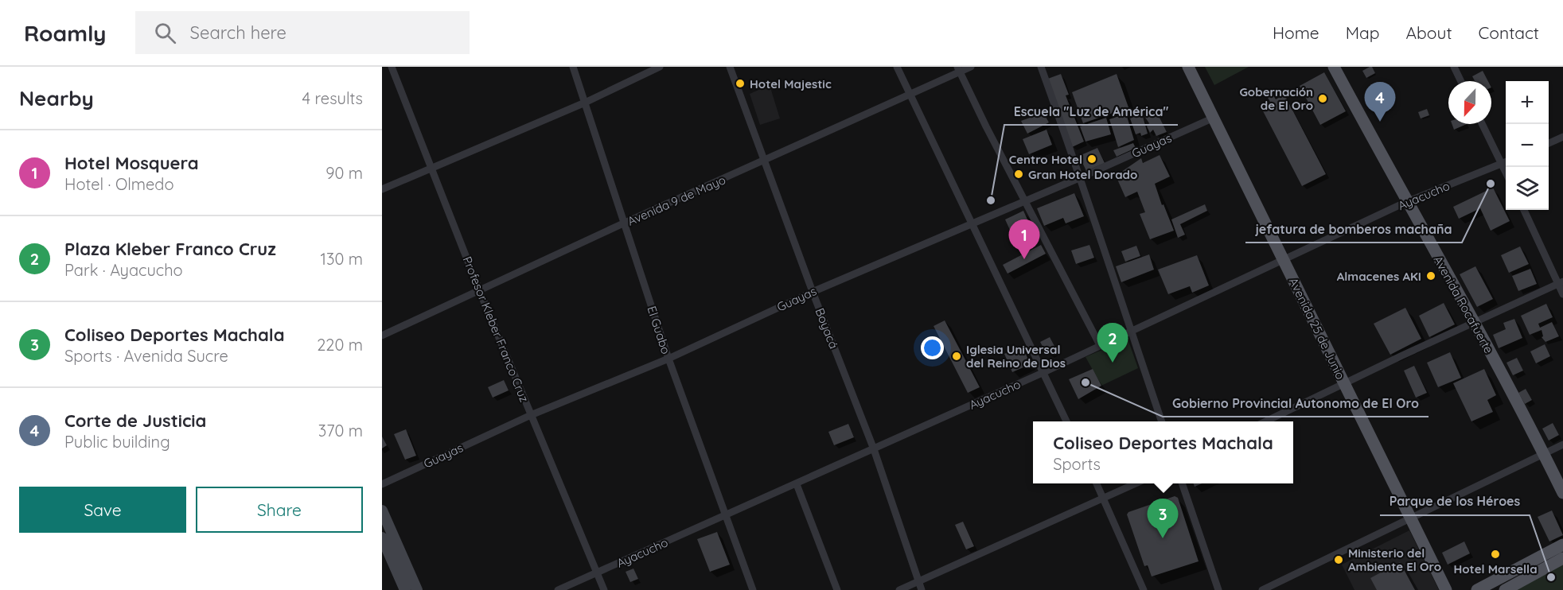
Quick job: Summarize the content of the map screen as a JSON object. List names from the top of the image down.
{
  "streets": {
    "main road": ["Avenida Rocafuerte", "Avenida 25 de Junio"],
    "street": [
      "Guayas",
      "Ayacucho",
      "Avenida 9 de Mayo",
      "Boyacá",
      "Profesor Kleber Franco Cruz",
      "El Guabo"
    ]
  },
  "crossings": [
    ["Guayas", "Boyacá"],
    ["Guayas", "Avenida 25 de Junio"],
    ["Guayas", "Profesor Kleber Franco Cruz"],
    ["Guayas", "El Guabo"],
    ["Ayacucho", "Avenida Rocafuerte"],
    ["Ayacucho", "Boyacá"],
    ["Ayacucho", "Avenida 25 de Junio"],
    ["Ayacucho", "Profesor Kleber Franco Cruz"],
    ["Ayacucho", "El Guabo"],
    ["Avenida 9 de Mayo", "Boyacá"],
    ["Avenida 9 de Mayo", "Profesor Kleber Franco Cruz"],
    ["Avenida 9 de Mayo", "El Guabo"]
  ],
  "places": [
    "Hotel Majestic",
    "Gobernación de El Oro",
    "Centro Hotel",
    "Gran Hotel Dorado",
    "jefatura de bomberos machaña",
    "Escuela \"Luz de América\"",
    "Almacenes AKI",
    "Iglesia Universal del Reino de Dios",
    "Gobierno Provincial Autonomo de El Oro",
    "Hotel Marsella",
    "Ministerio del Ambiente El Oro",
    "Parque de los Héroes"
  ],
  "north": "bottom",
  "page": {
    "header": "Roamly",
    "search": "Search here",
    "nav": [
      "Home",
      "Map",
      "About",
      "Contact"
    ],
    "heading": ["Nearby", "4 results"],
    "map_buttons": ["+", "−"],
    "pins": [
      "4",
      "1",
      "2",
      "3"
    ],
    "list": [
      {
        "mark": "1",
        "name": "Hotel Mosquera",
        "note": "Hotel · Olmedo",
        "value": "90 m"
      },
      {
        "mark": "2",
        "name": "Plaza Kleber Franco Cruz",
        "note": "Park · Ayacucho",
        "value": "130 m"
      },
      {
        "mark": "3",
        "name": "Coliseo Deportes Machala",
        "note": "Sports · Avenida Sucre",
        "value": "220 m"
      },
      {
        "mark": "4",
        "name": "Corte de Justicia",
        "note": "Public building",
        "value": "370 m"
      }
    ],
    "popup": ["Coliseo Deportes Machala", "Sports"],
    "buttons": ["Save", "Share"]
  }
}
